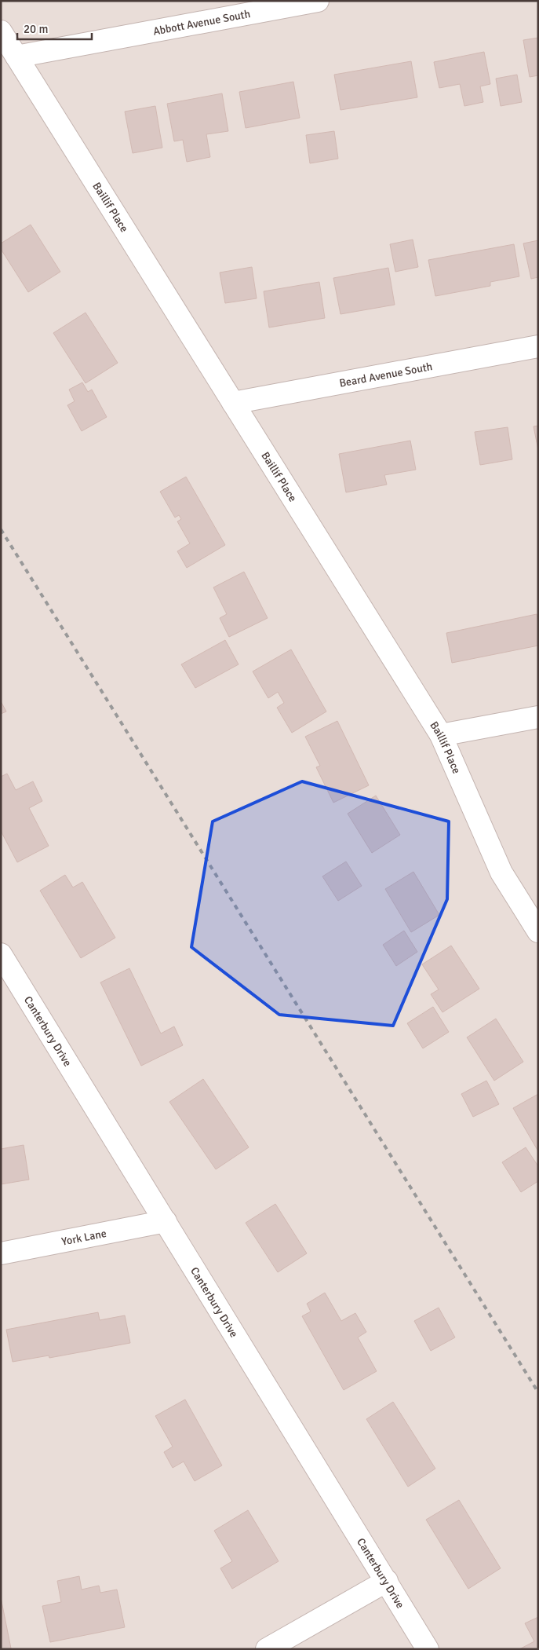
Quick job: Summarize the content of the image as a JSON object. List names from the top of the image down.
{
  "streets": {
    "street": [
      "Abbott Avenue South",
      "Baillif Place",
      "Beard Avenue South",
      "Canterbury Drive",
      "York Lane"
    ]
  },
  "crossings": [
    ["Abbott Avenue South", "Baillif Place"],
    ["Baillif Place", "Beard Avenue South"],
    ["Canterbury Drive", "York Lane"]
  ],
  "scale_bar": "20 m"
}
